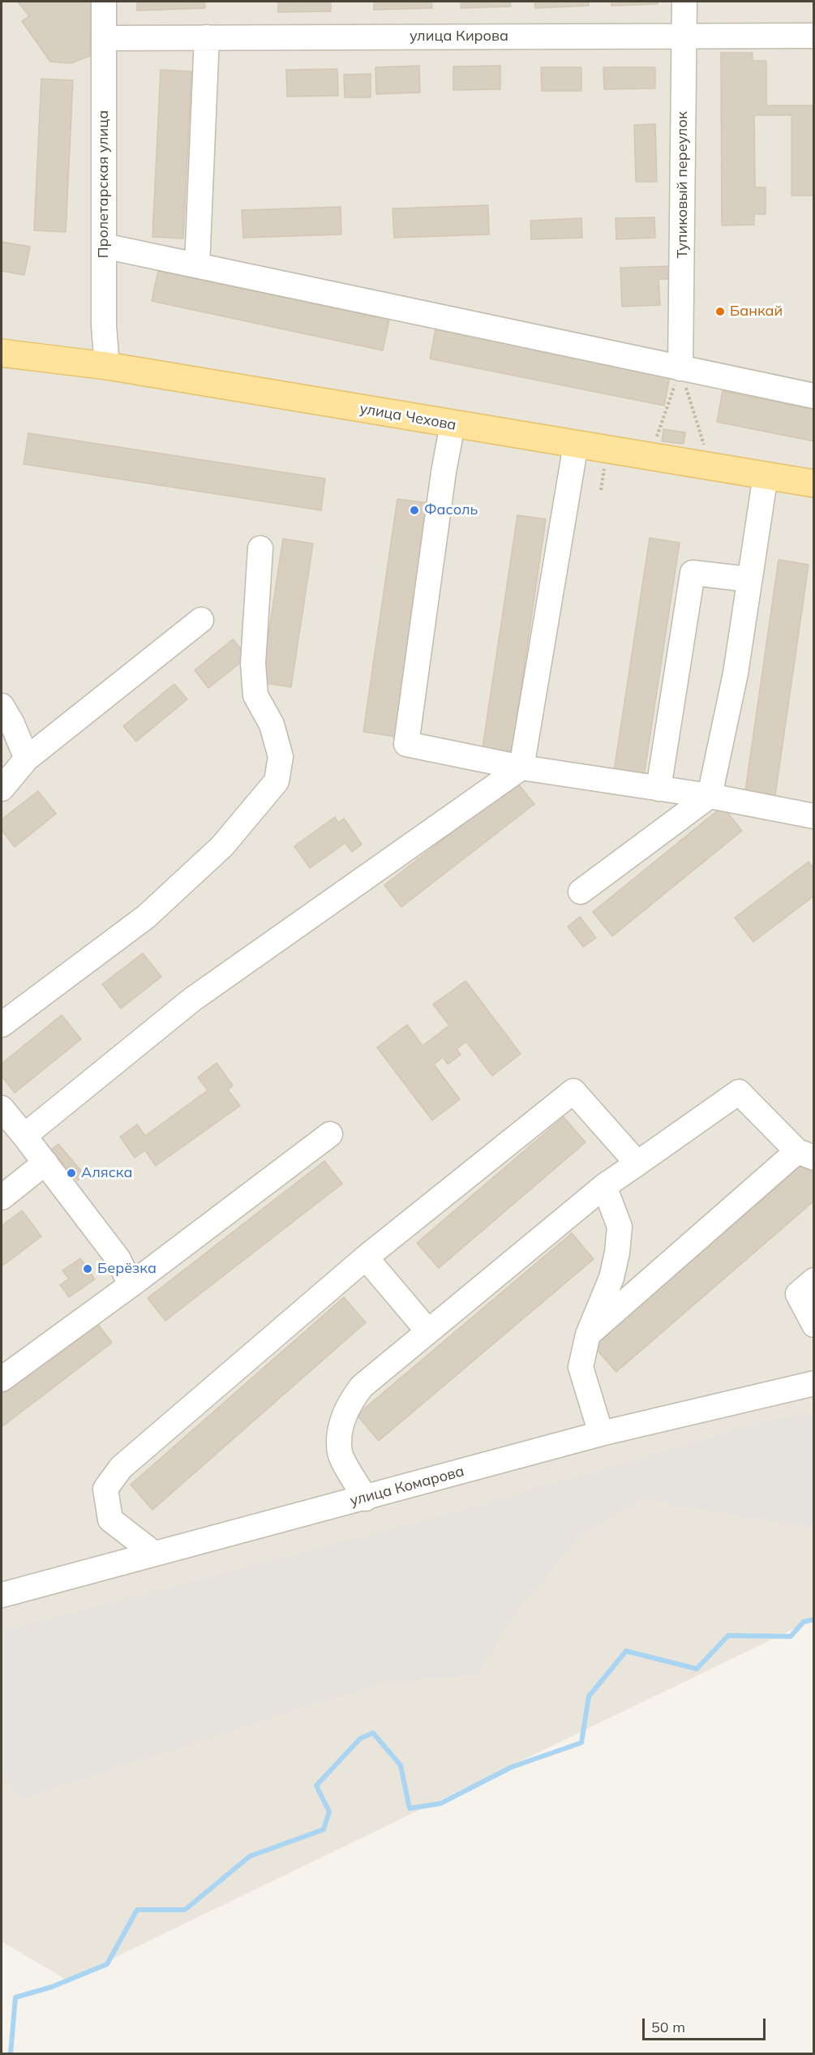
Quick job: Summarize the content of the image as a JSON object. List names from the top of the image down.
{
  "streets": {
    "main road": ["улица Чехова"],
    "street": [
      "улица Кирова",
      "Пролетарская улица",
      "Тупиковый переулок",
      "улица Комарова"
    ]
  },
  "crossings": [
    ["улица Кирова", "Пролетарская улица"],
    ["улица Кирова", "Тупиковый переулок"],
    ["Пролетарская улица", "улица Чехова"]
  ],
  "places": [
    "Банкай",
    "Фасоль",
    "Аляска",
    "Берёзка"
  ],
  "scale_bar": "50 m"
}
